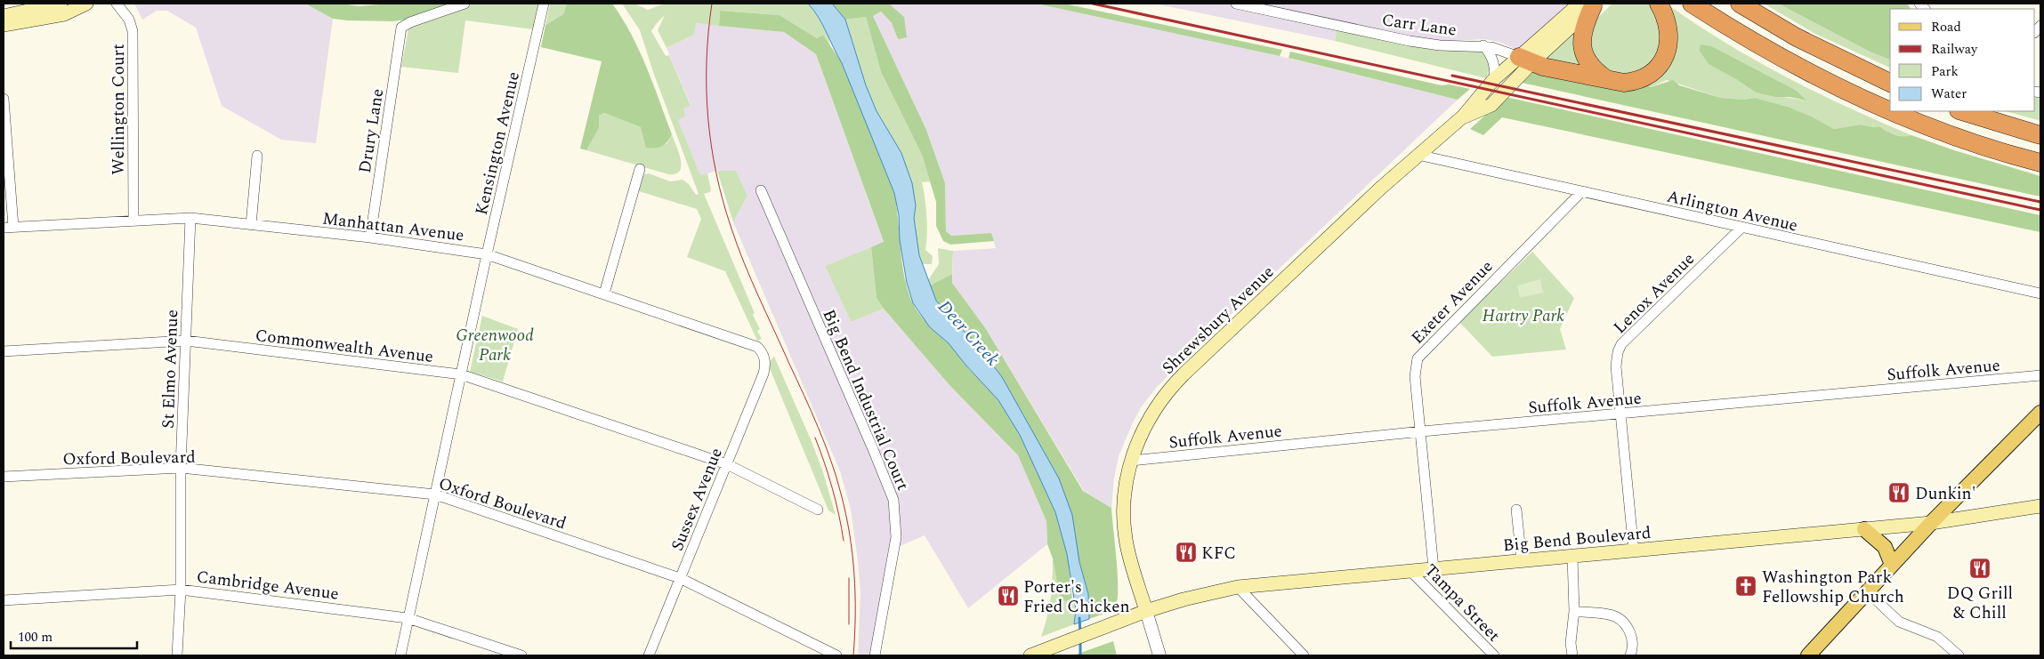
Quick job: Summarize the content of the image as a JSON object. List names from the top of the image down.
{
  "streets": {
    "main road": ["Shrewsbury Avenue", "Big Bend Boulevard"],
    "street": [
      "Carr Lane",
      "Wellington Court",
      "Drury Lane",
      "Kensington Avenue",
      "Arlington Avenue",
      "Manhattan Avenue",
      "Lenox Avenue",
      "Exeter Avenue",
      "Commonwealth Avenue",
      "St Elmo Avenue",
      "Suffolk Avenue",
      "Big Bend Industrial Court",
      "Oxford Boulevard",
      "Sussex Avenue",
      "Cambridge Avenue",
      "Tampa Street"
    ]
  },
  "crossings": [
    ["Carr Lane", "Shrewsbury Avenue"],
    ["Wellington Court", "Manhattan Avenue"],
    ["Drury Lane", "Manhattan Avenue"],
    ["Kensington Avenue", "Manhattan Avenue"],
    ["Kensington Avenue", "Commonwealth Avenue"],
    ["Kensington Avenue", "Oxford Boulevard"],
    ["Kensington Avenue", "Cambridge Avenue"],
    ["Arlington Avenue", "Lenox Avenue"],
    ["Arlington Avenue", "Exeter Avenue"],
    ["Arlington Avenue", "Shrewsbury Avenue"],
    ["Manhattan Avenue", "St Elmo Avenue"],
    ["Manhattan Avenue", "Sussex Avenue"],
    ["Lenox Avenue", "Suffolk Avenue"],
    ["Lenox Avenue", "Big Bend Boulevard"],
    ["Exeter Avenue", "Suffolk Avenue"],
    ["Exeter Avenue", "Big Bend Boulevard"],
    ["Shrewsbury Avenue", "Suffolk Avenue"],
    ["Shrewsbury Avenue", "Big Bend Boulevard"],
    ["Commonwealth Avenue", "St Elmo Avenue"],
    ["Commonwealth Avenue", "Sussex Avenue"],
    ["St Elmo Avenue", "Oxford Boulevard"],
    ["St Elmo Avenue", "Cambridge Avenue"],
    ["Oxford Boulevard", "Sussex Avenue"],
    ["Big Bend Boulevard", "Tampa Street"]
  ],
  "water": ["Deer Creek"],
  "parks": ["Hartry Park", "Greenwood Park"],
  "places": {
    "restaurant": [
      "Dunkin'",
      "KFC",
      "DQ Grill & Chill",
      "Porter's Fried Chicken"
    ],
    "church": ["Washington Park Fellowship Church"]
  },
  "legend": [
    "Road",
    "Railway",
    "Park",
    "Water"
  ],
  "scale_bar": "100 m"
}
